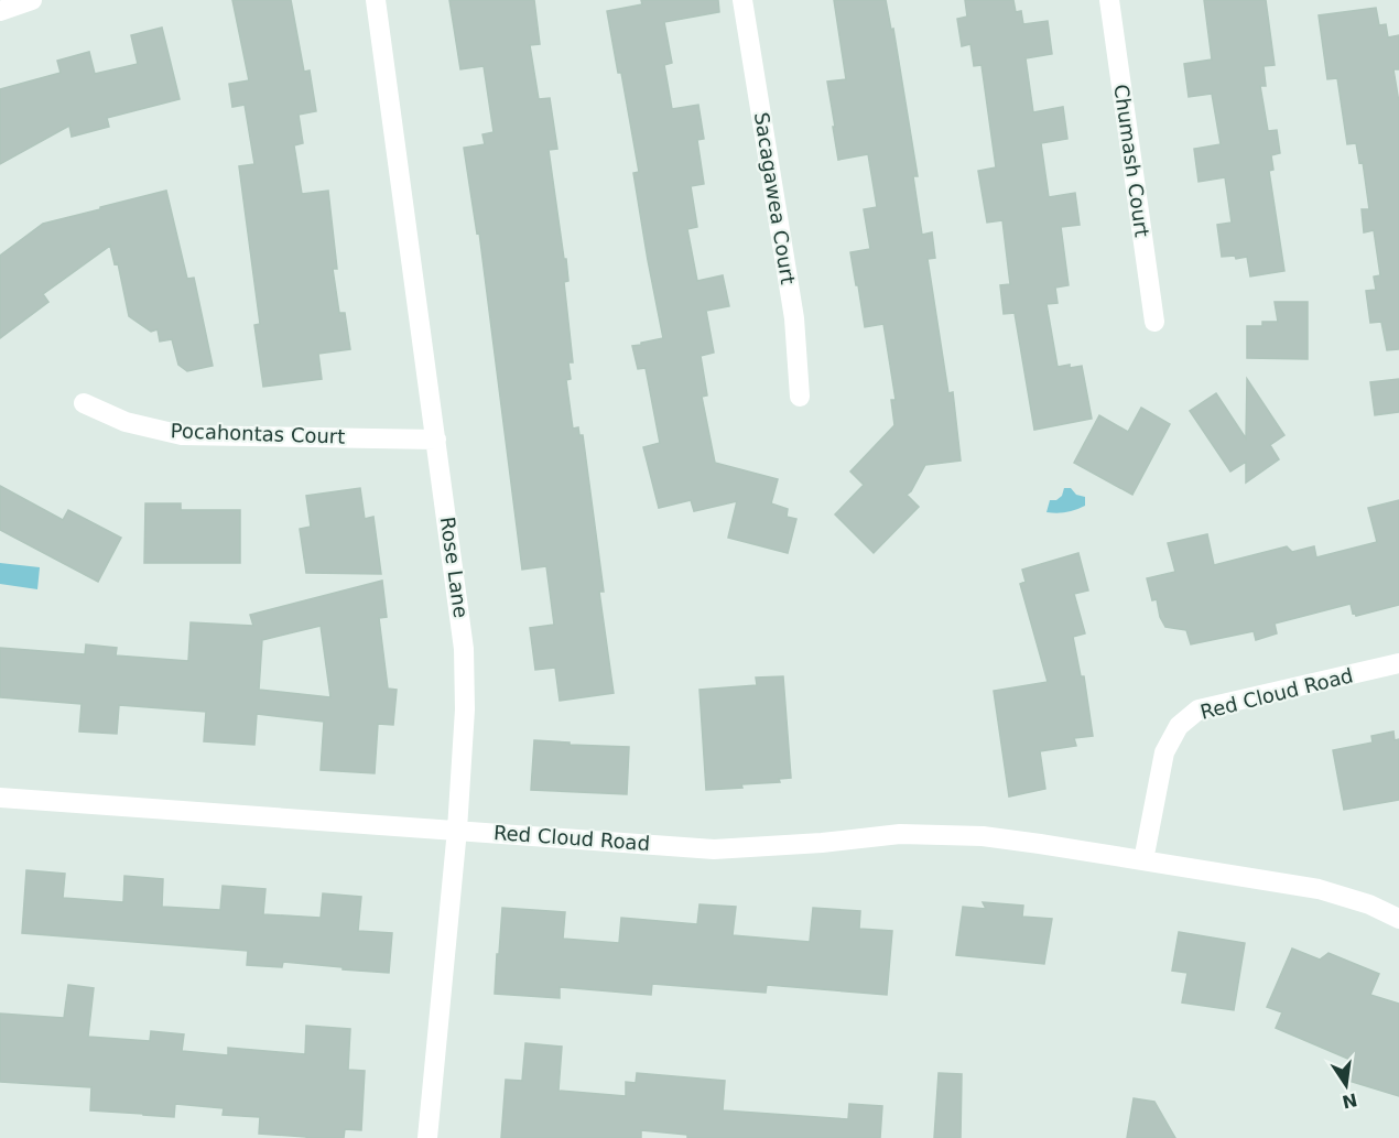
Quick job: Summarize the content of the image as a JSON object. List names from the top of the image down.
{
  "streets": {
    "street": [
      "Chumash Court",
      "Sacagawea Court",
      "Pocahontas Court",
      "Rose Lane",
      "Red Cloud Road"
    ]
  },
  "crossings": [
    ["Pocahontas Court", "Rose Lane"],
    ["Rose Lane", "Red Cloud Road"]
  ],
  "north": "bottom"
}
